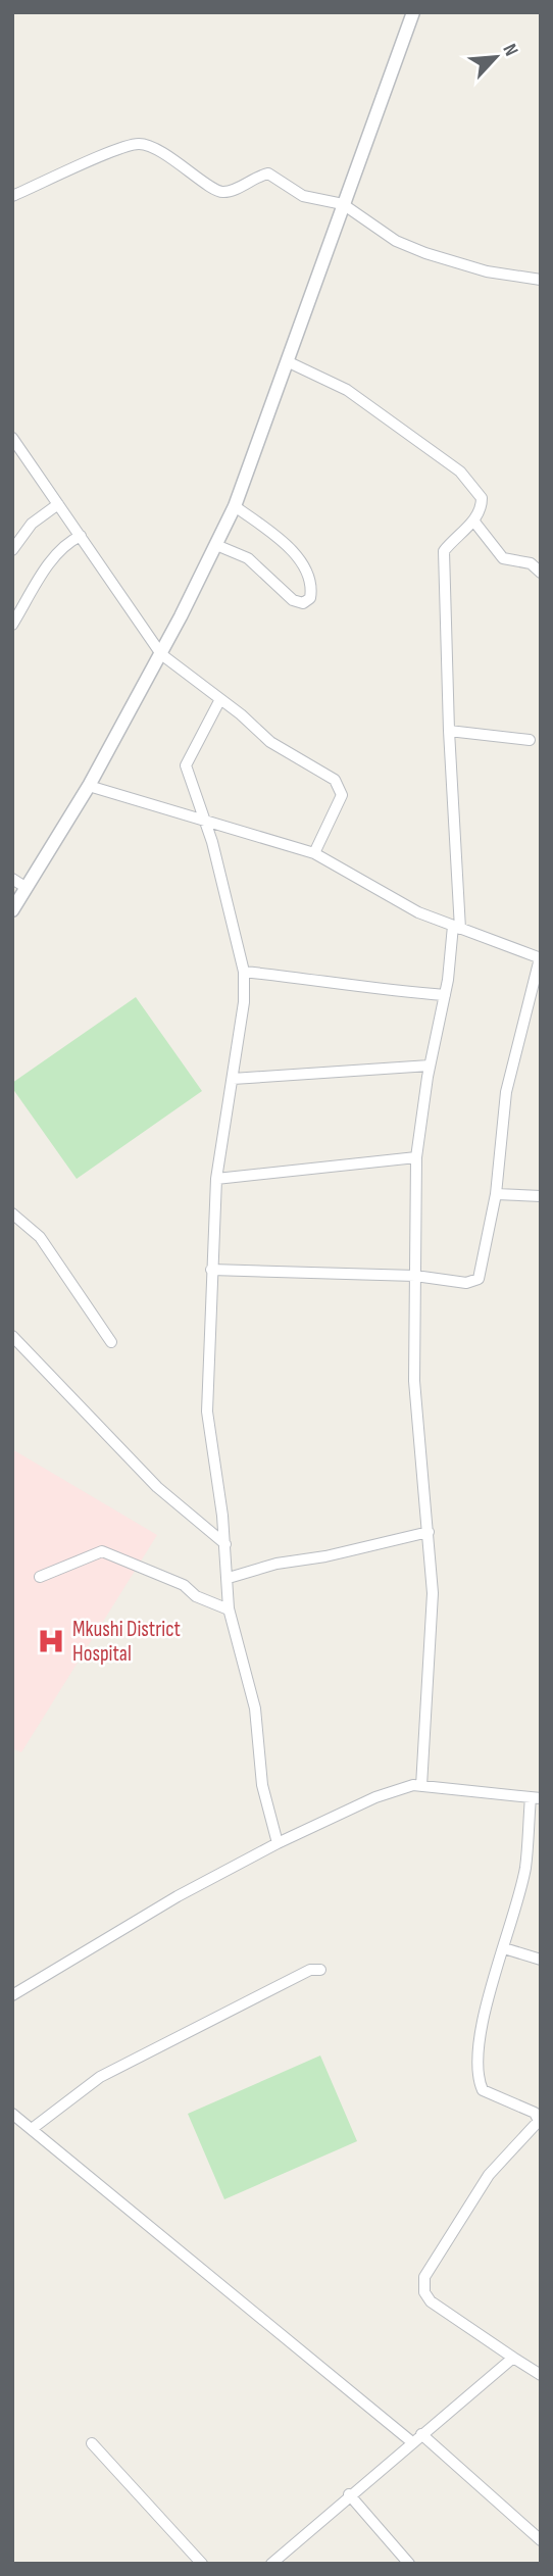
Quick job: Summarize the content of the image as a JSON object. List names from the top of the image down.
{
  "places": {
    "hospital": ["Mkushi District Hospital"]
  },
  "north": "top right"
}
